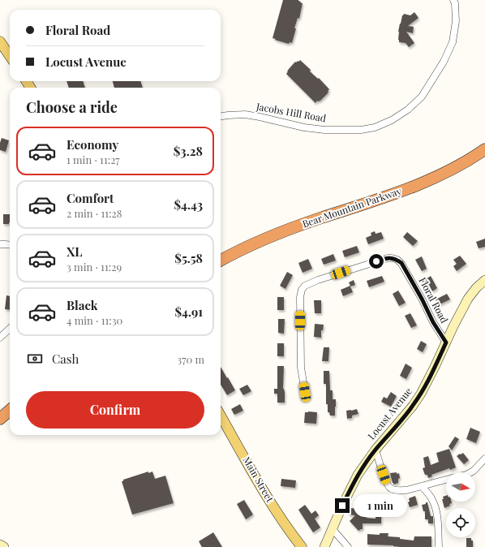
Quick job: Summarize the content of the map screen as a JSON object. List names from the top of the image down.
{
  "streets": {
    "highway": ["Bear Mountain Parkway"],
    "main road": ["Main Street"],
    "street": ["Jacobs Hill Road", "Floral Road", "Locust Avenue"]
  },
  "crossings": [
    ["Floral Road", "Locust Avenue"]
  ],
  "north": "right",
  "page": {
    "banner": ["Floral Road", "Locust Avenue"],
    "heading": "Choose a ride",
    "list": [
      {
        "name": "Economy",
        "note": "1 min · 11:27",
        "value": "$3.28"
      },
      {
        "name": "Comfort",
        "note": "2 min · 11:28",
        "value": "$4.43"
      },
      {
        "name": "XL",
        "note": "3 min · 11:29",
        "value": "$5.58"
      },
      {
        "name": "Black",
        "note": "4 min · 11:30",
        "value": "$4.91"
      }
    ],
    "pay": ["Cash", "370 m"],
    "buttons": "Confirm",
    "bubble": "1 min"
  }
}
